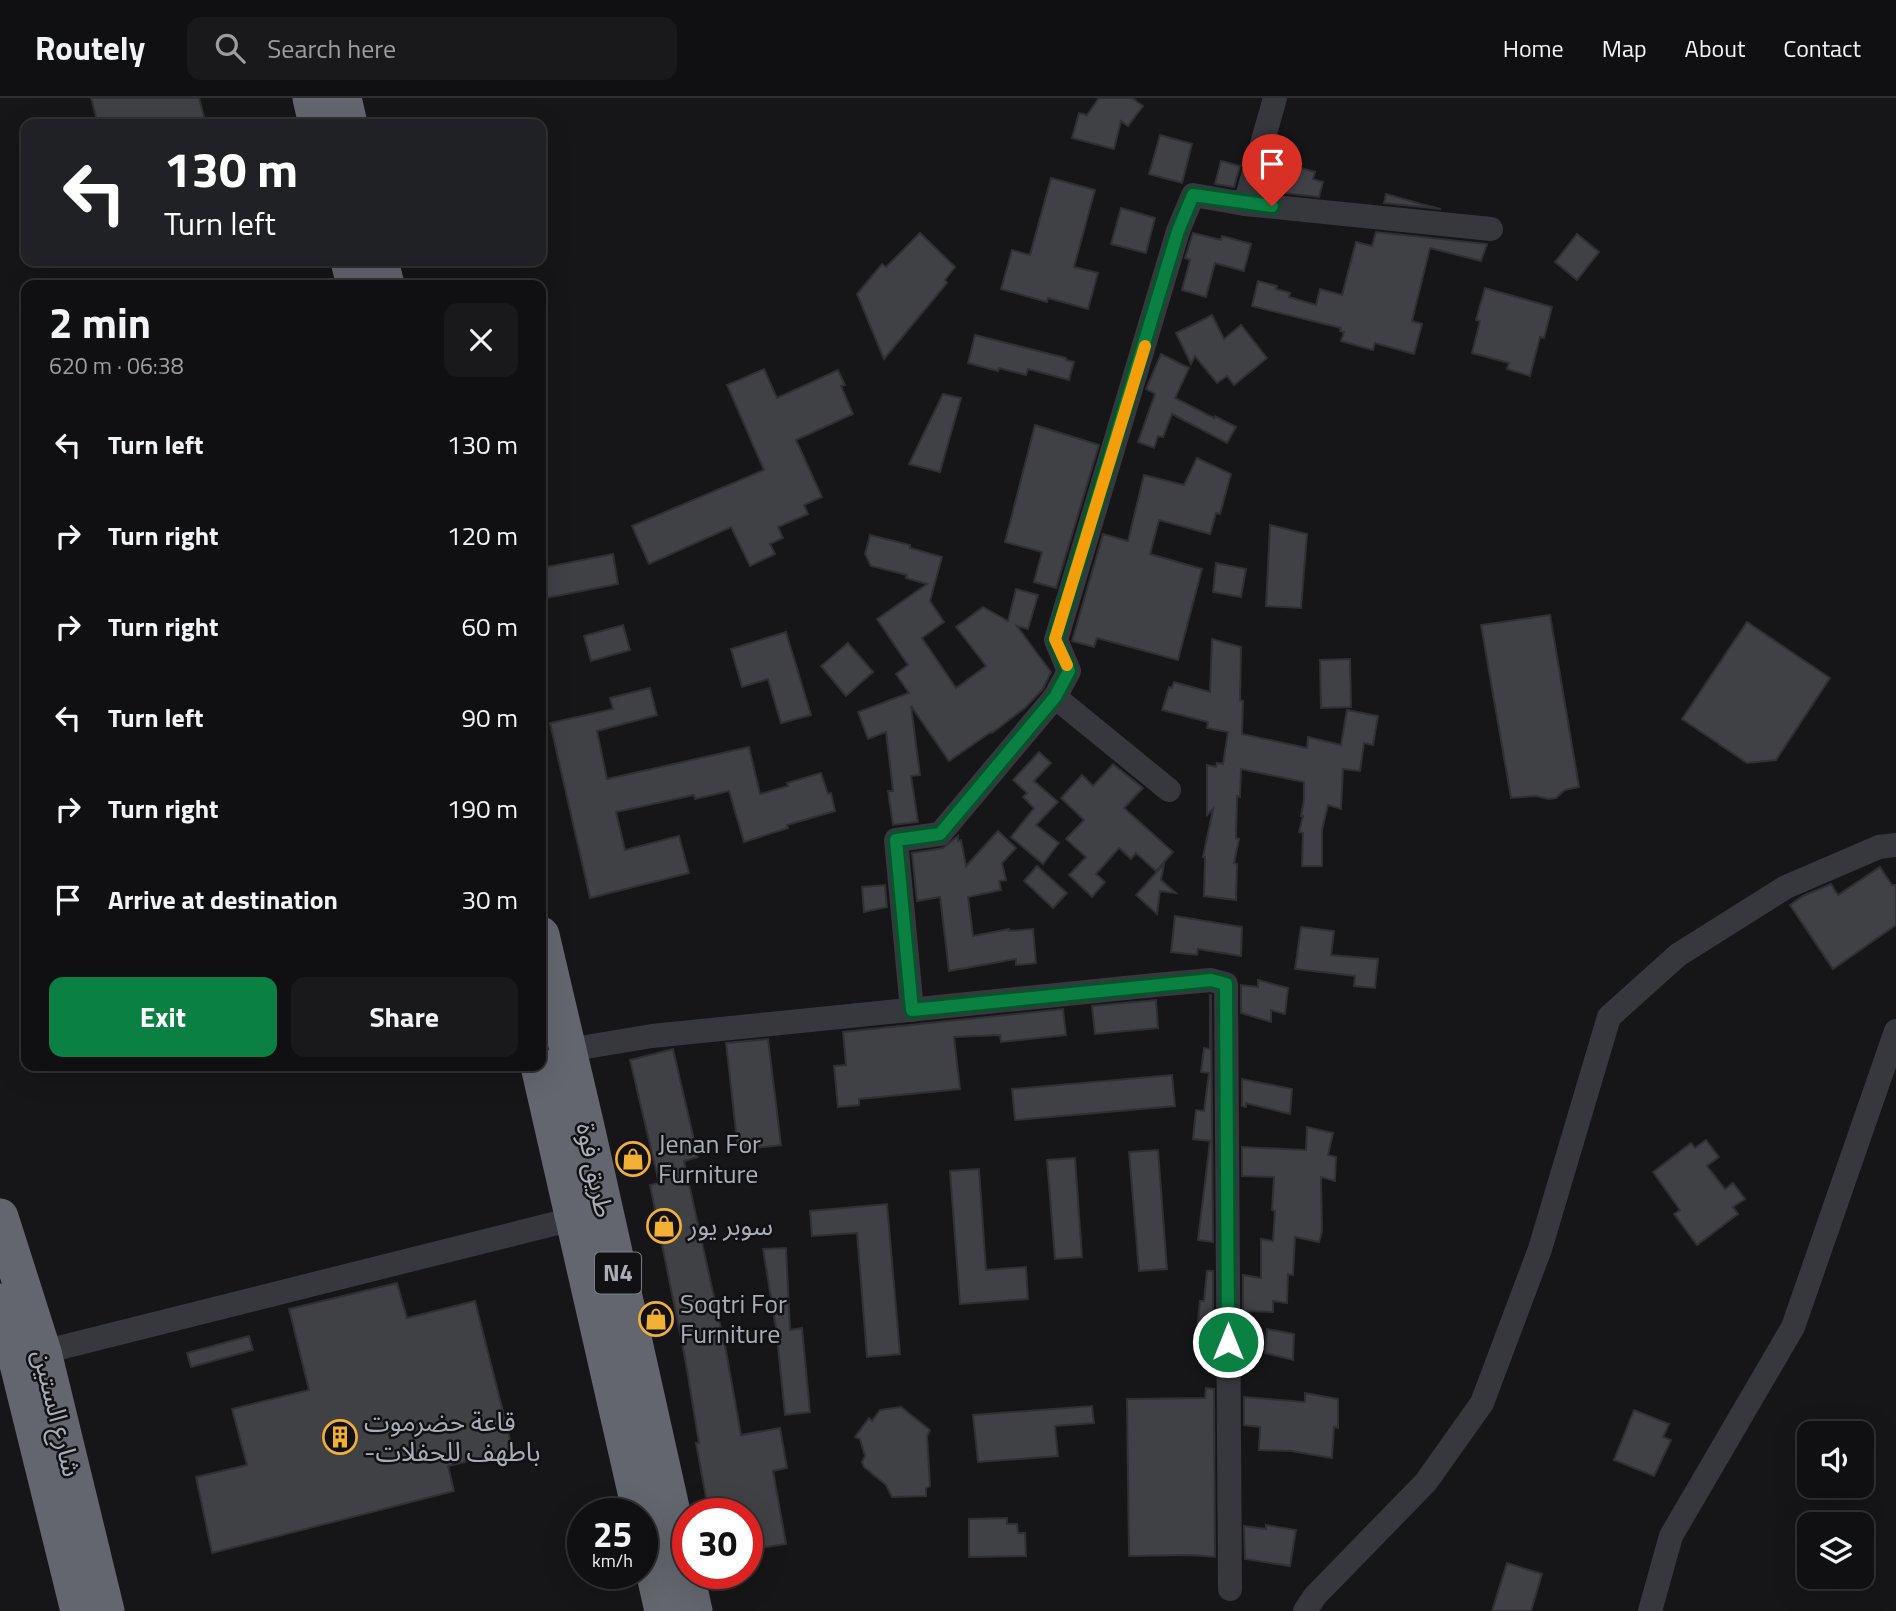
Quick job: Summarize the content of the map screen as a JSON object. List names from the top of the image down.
{
  "streets": {
    "highway": ["طريق فوة", "N4", "شارع الستين"]
  },
  "places": {
    "shop": ["Jenan For Furniture", "سوبر يور", "Soqtri For Furniture"],
    "building": ["قاعة حضرموت -باطهف للحفلات"]
  },
  "page": {
    "header": "Routely",
    "search": "Search here",
    "nav": [
      "Home",
      "Map",
      "About",
      "Contact"
    ],
    "turn": ["130 m", "Turn left"],
    "heading": ["2 min", "620 m · 06:38"],
    "list": [
      {
        "name": "Turn left",
        "value": "130 m"
      },
      {
        "name": "Turn right",
        "value": "120 m"
      },
      {
        "name": "Turn right",
        "value": "60 m"
      },
      {
        "name": "Turn left",
        "value": "90 m"
      },
      {
        "name": "Turn right",
        "value": "190 m"
      },
      {
        "name": "Arrive at destination",
        "value": "30 m"
      }
    ],
    "buttons": ["Exit", "Share"],
    "speed": "25 km/h",
    "limit": "30"
  }
}
